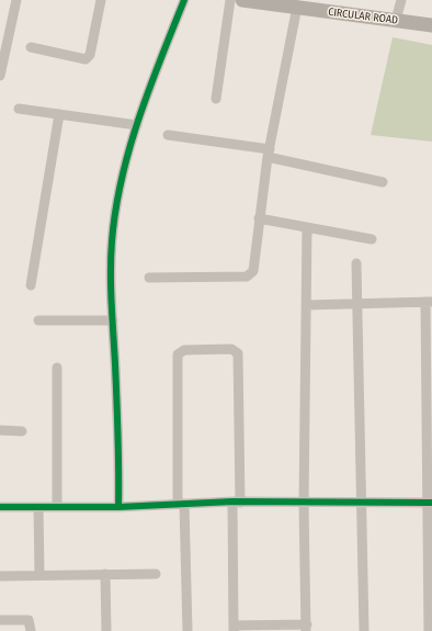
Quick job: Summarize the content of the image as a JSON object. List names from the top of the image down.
{
  "streets": {
    "main road": ["CIRCULAR ROAD"]
  }
}
